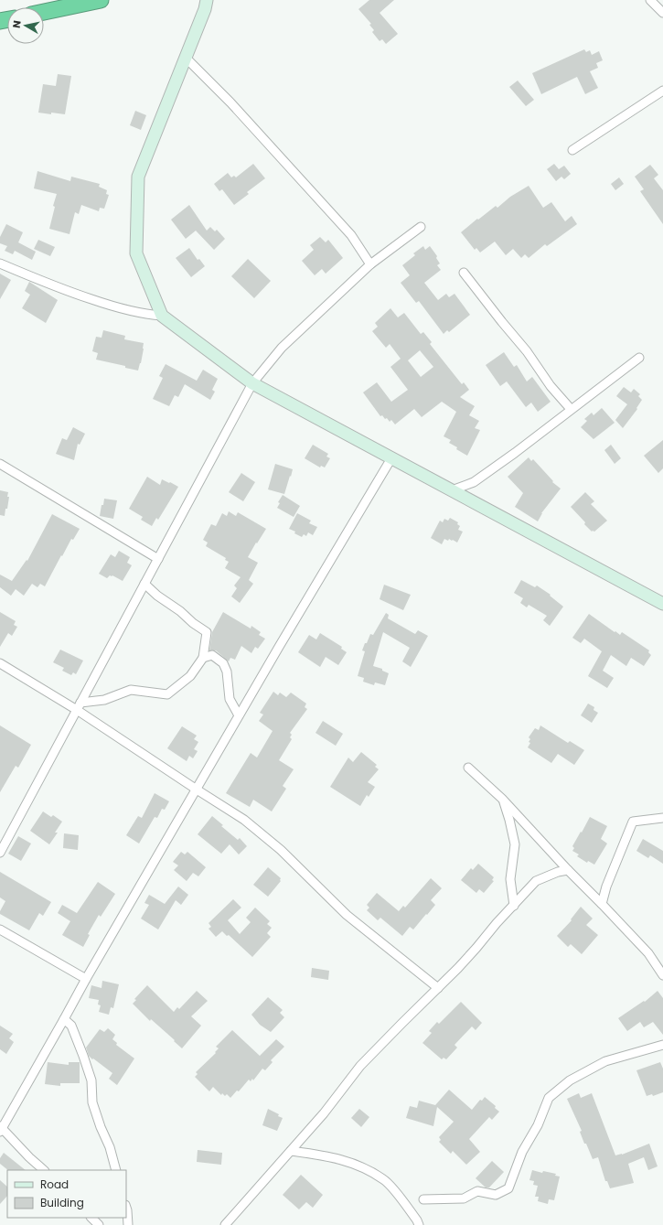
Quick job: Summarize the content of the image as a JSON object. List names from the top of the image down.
{
  "legend": ["Road", "Building"],
  "north": "left"
}
